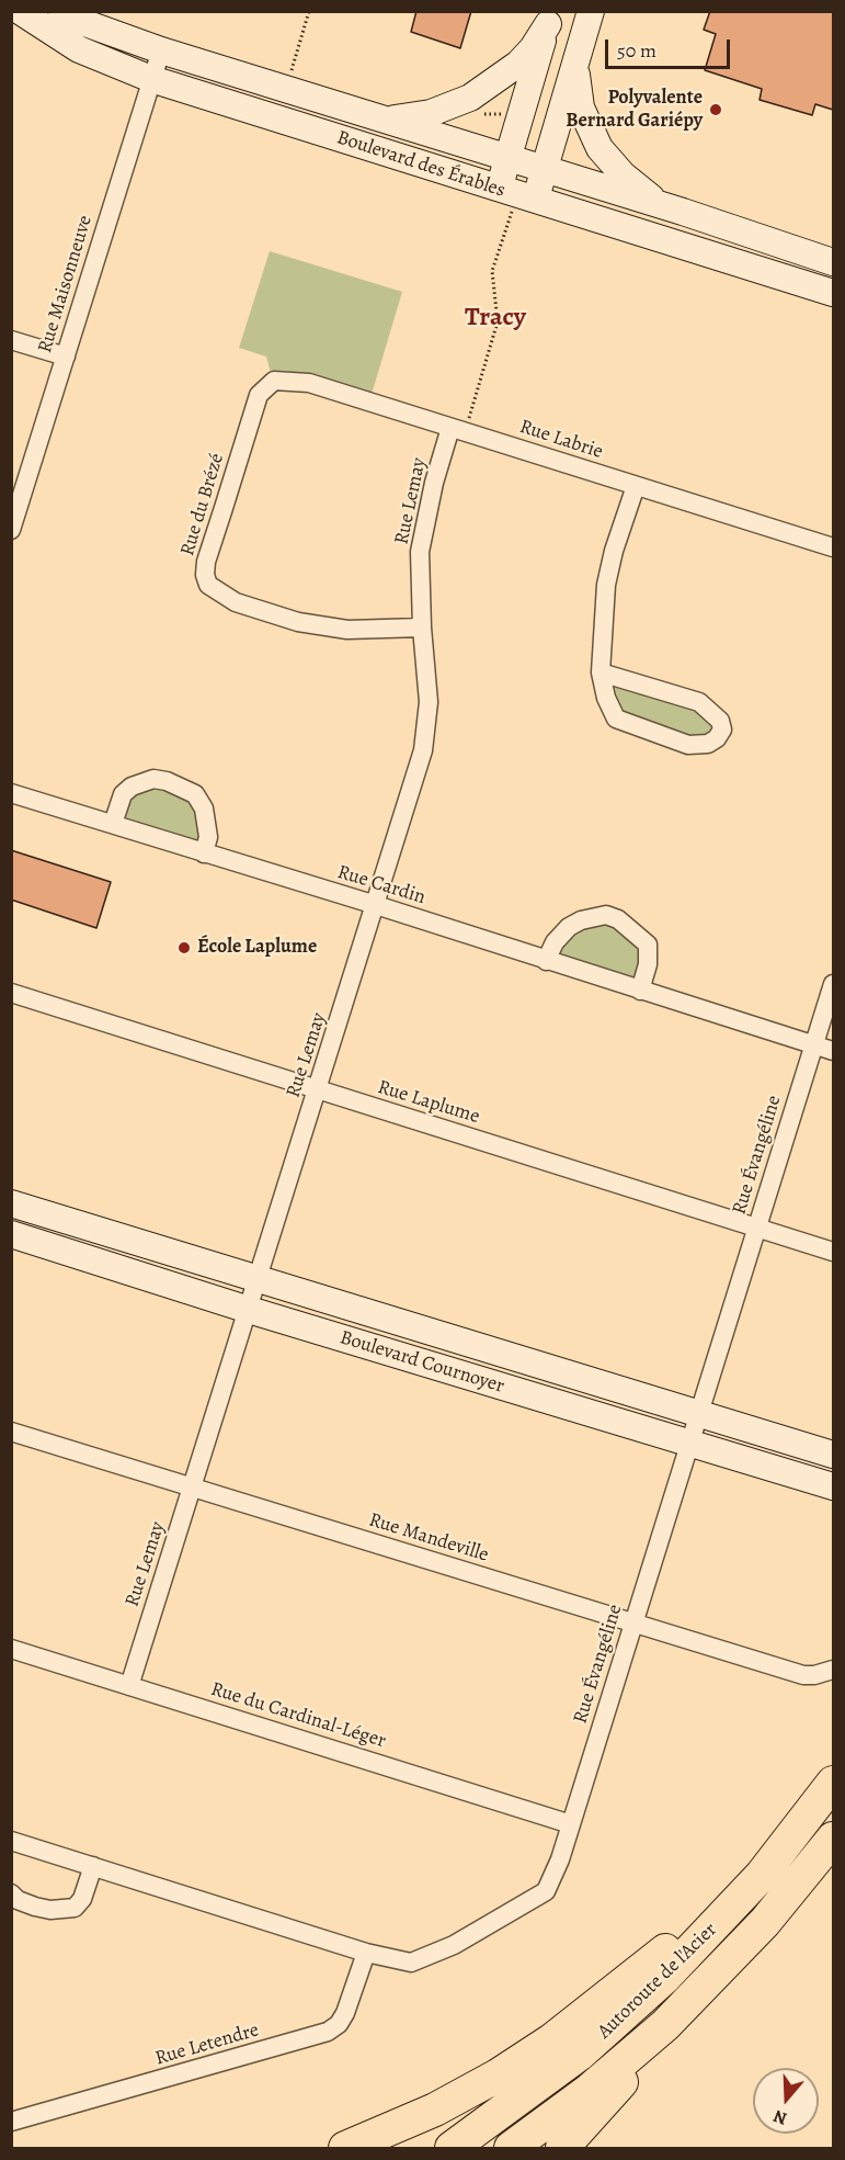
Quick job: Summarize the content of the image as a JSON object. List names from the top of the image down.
{
  "streets": {
    "highway": ["Autoroute de l'Acier"],
    "street": [
      "Boulevard des Érables",
      "Rue Maisonneuve",
      "Rue Labrie",
      "Rue Lemay",
      "Rue du Brézé",
      "Rue Cardin",
      "Rue Laplume",
      "Rue Évangéline",
      "Boulevard Cournoyer",
      "Rue Mandeville",
      "Rue du Cardinal-Léger",
      "Rue Letendre"
    ]
  },
  "crossings": [
    ["Boulevard des Érables", "Rue Maisonneuve"],
    ["Rue Labrie", "Rue Lemay"],
    ["Rue Labrie", "Rue du Brézé"],
    ["Rue Lemay", "Rue du Brézé"],
    ["Rue Lemay", "Rue Cardin"],
    ["Rue Lemay", "Rue Laplume"],
    ["Rue Lemay", "Boulevard Cournoyer"],
    ["Rue Lemay", "Rue Mandeville"],
    ["Rue Lemay", "Rue du Cardinal-Léger"],
    ["Rue Cardin", "Rue Évangéline"],
    ["Rue Laplume", "Rue Évangéline"],
    ["Rue Évangéline", "Boulevard Cournoyer"],
    ["Rue Évangéline", "Rue Mandeville"],
    ["Rue Évangéline", "Rue du Cardinal-Léger"],
    ["Rue Évangéline", "Rue Letendre"]
  ],
  "districts": ["Tracy"],
  "places": ["Polyvalente Bernard Gariépy", "École Laplume"],
  "scale_bar": "50 m",
  "north": "bottom"
}
